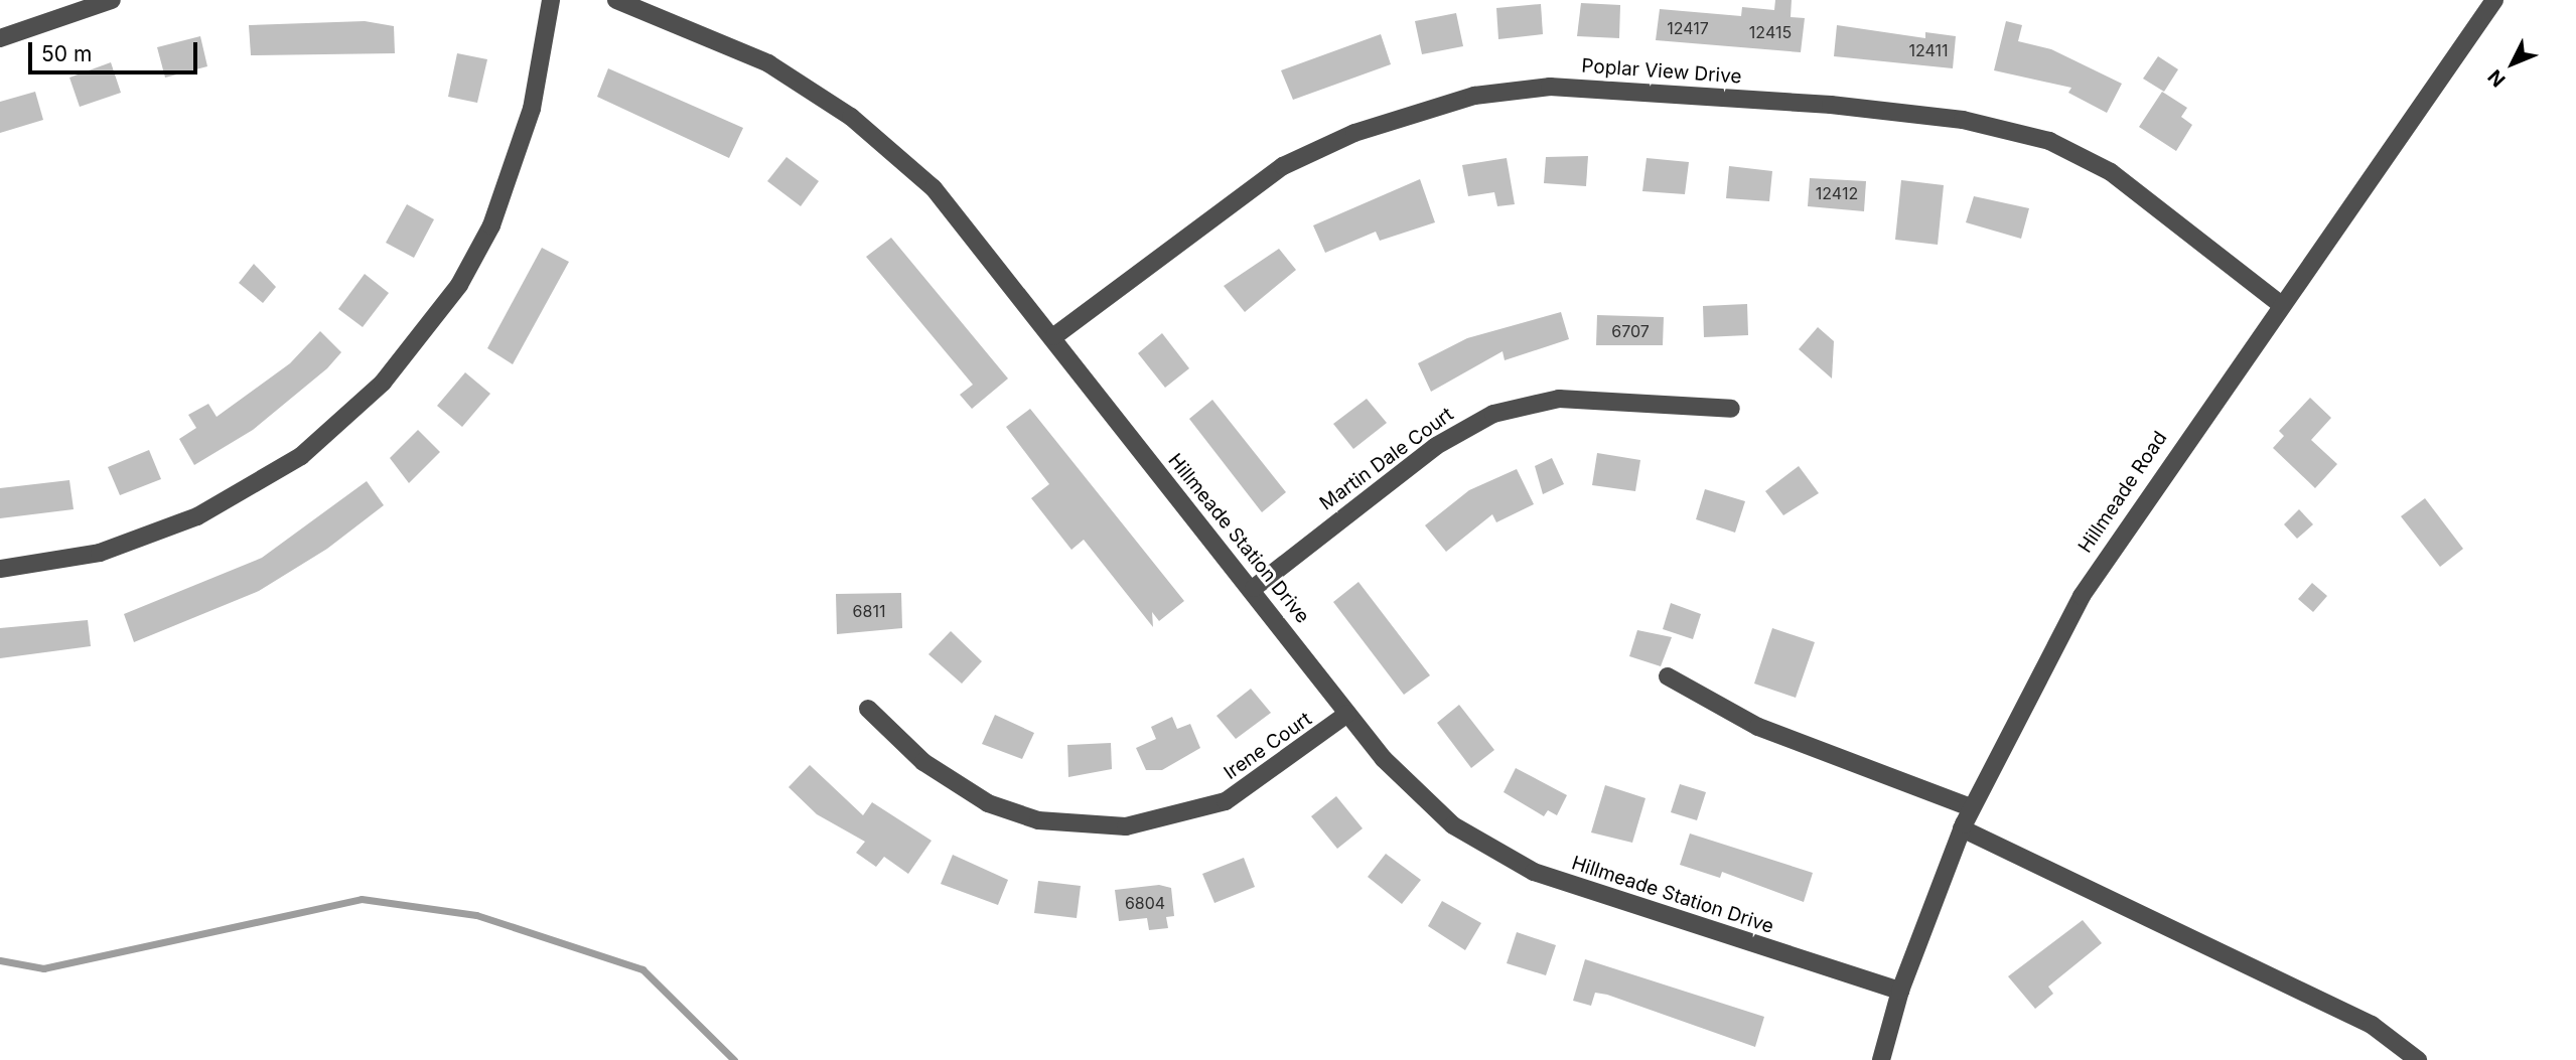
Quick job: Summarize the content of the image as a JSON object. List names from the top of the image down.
{
  "streets": {
    "street": [
      "Poplar View Drive",
      "Martin Dale Court",
      "Hillmeade Road",
      "Hillmeade Station Drive",
      "Irene Court"
    ]
  },
  "crossings": [
    ["Poplar View Drive", "Hillmeade Road"],
    ["Poplar View Drive", "Hillmeade Station Drive"],
    ["Martin Dale Court", "Hillmeade Station Drive"],
    ["Hillmeade Road", "Hillmeade Station Drive"],
    ["Hillmeade Station Drive", "Irene Court"]
  ],
  "house_numbers": [
    "12417",
    "12415",
    "12411",
    "12412",
    "6707",
    "6811",
    "6804"
  ],
  "scale_bar": "50 m",
  "north": "bottom left"
}
